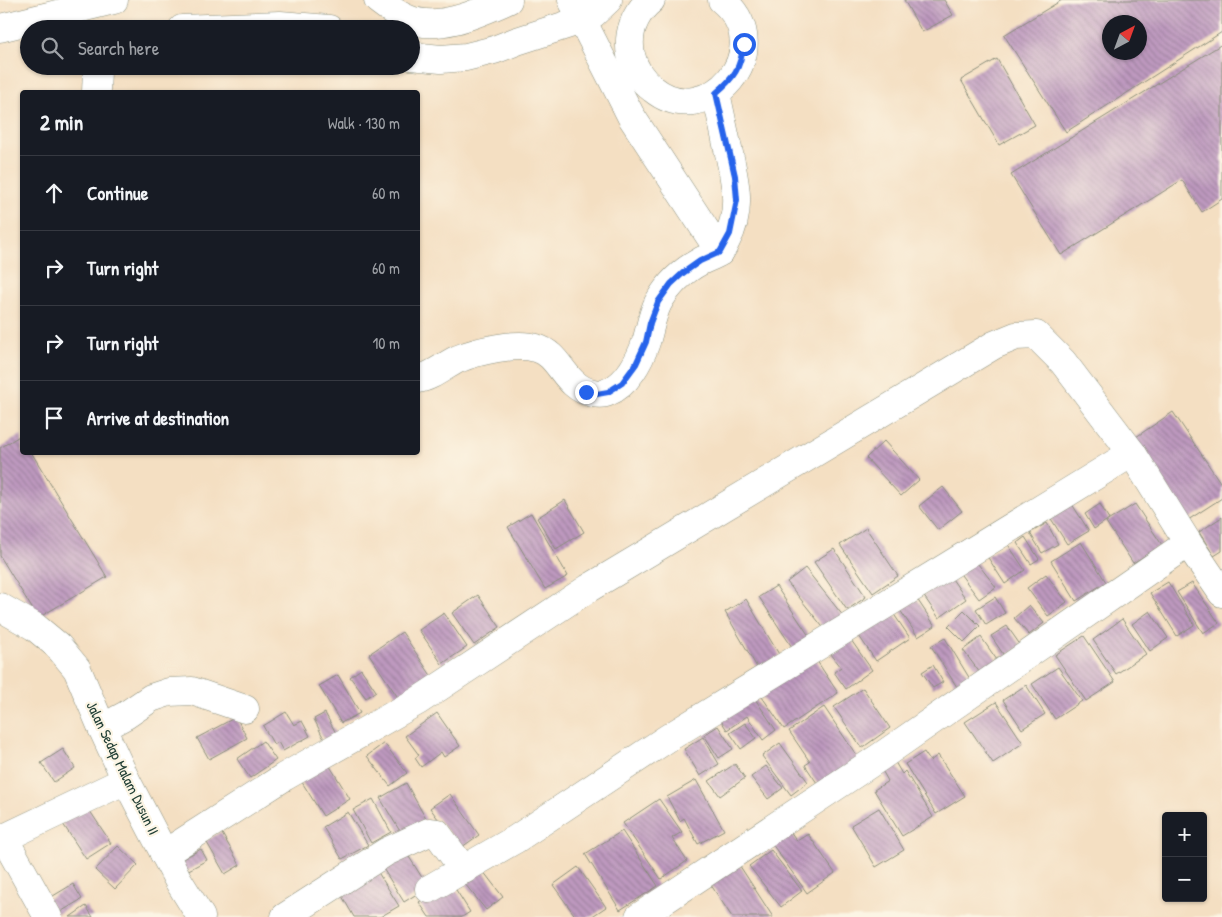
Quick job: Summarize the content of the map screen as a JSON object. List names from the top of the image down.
{
  "streets": {
    "street": ["Jalan Sedap Malam Dusun II"]
  },
  "north": "top right",
  "page": {
    "search": "Search here",
    "heading": ["2 min", "Walk · 130 m"],
    "list": [
      ["Continue", "60 m"],
      ["Turn right", "60 m"],
      ["Turn right", "10 m"],
      "Arrive at destination"
    ],
    "map_buttons": ["+", "−"]
  }
}
